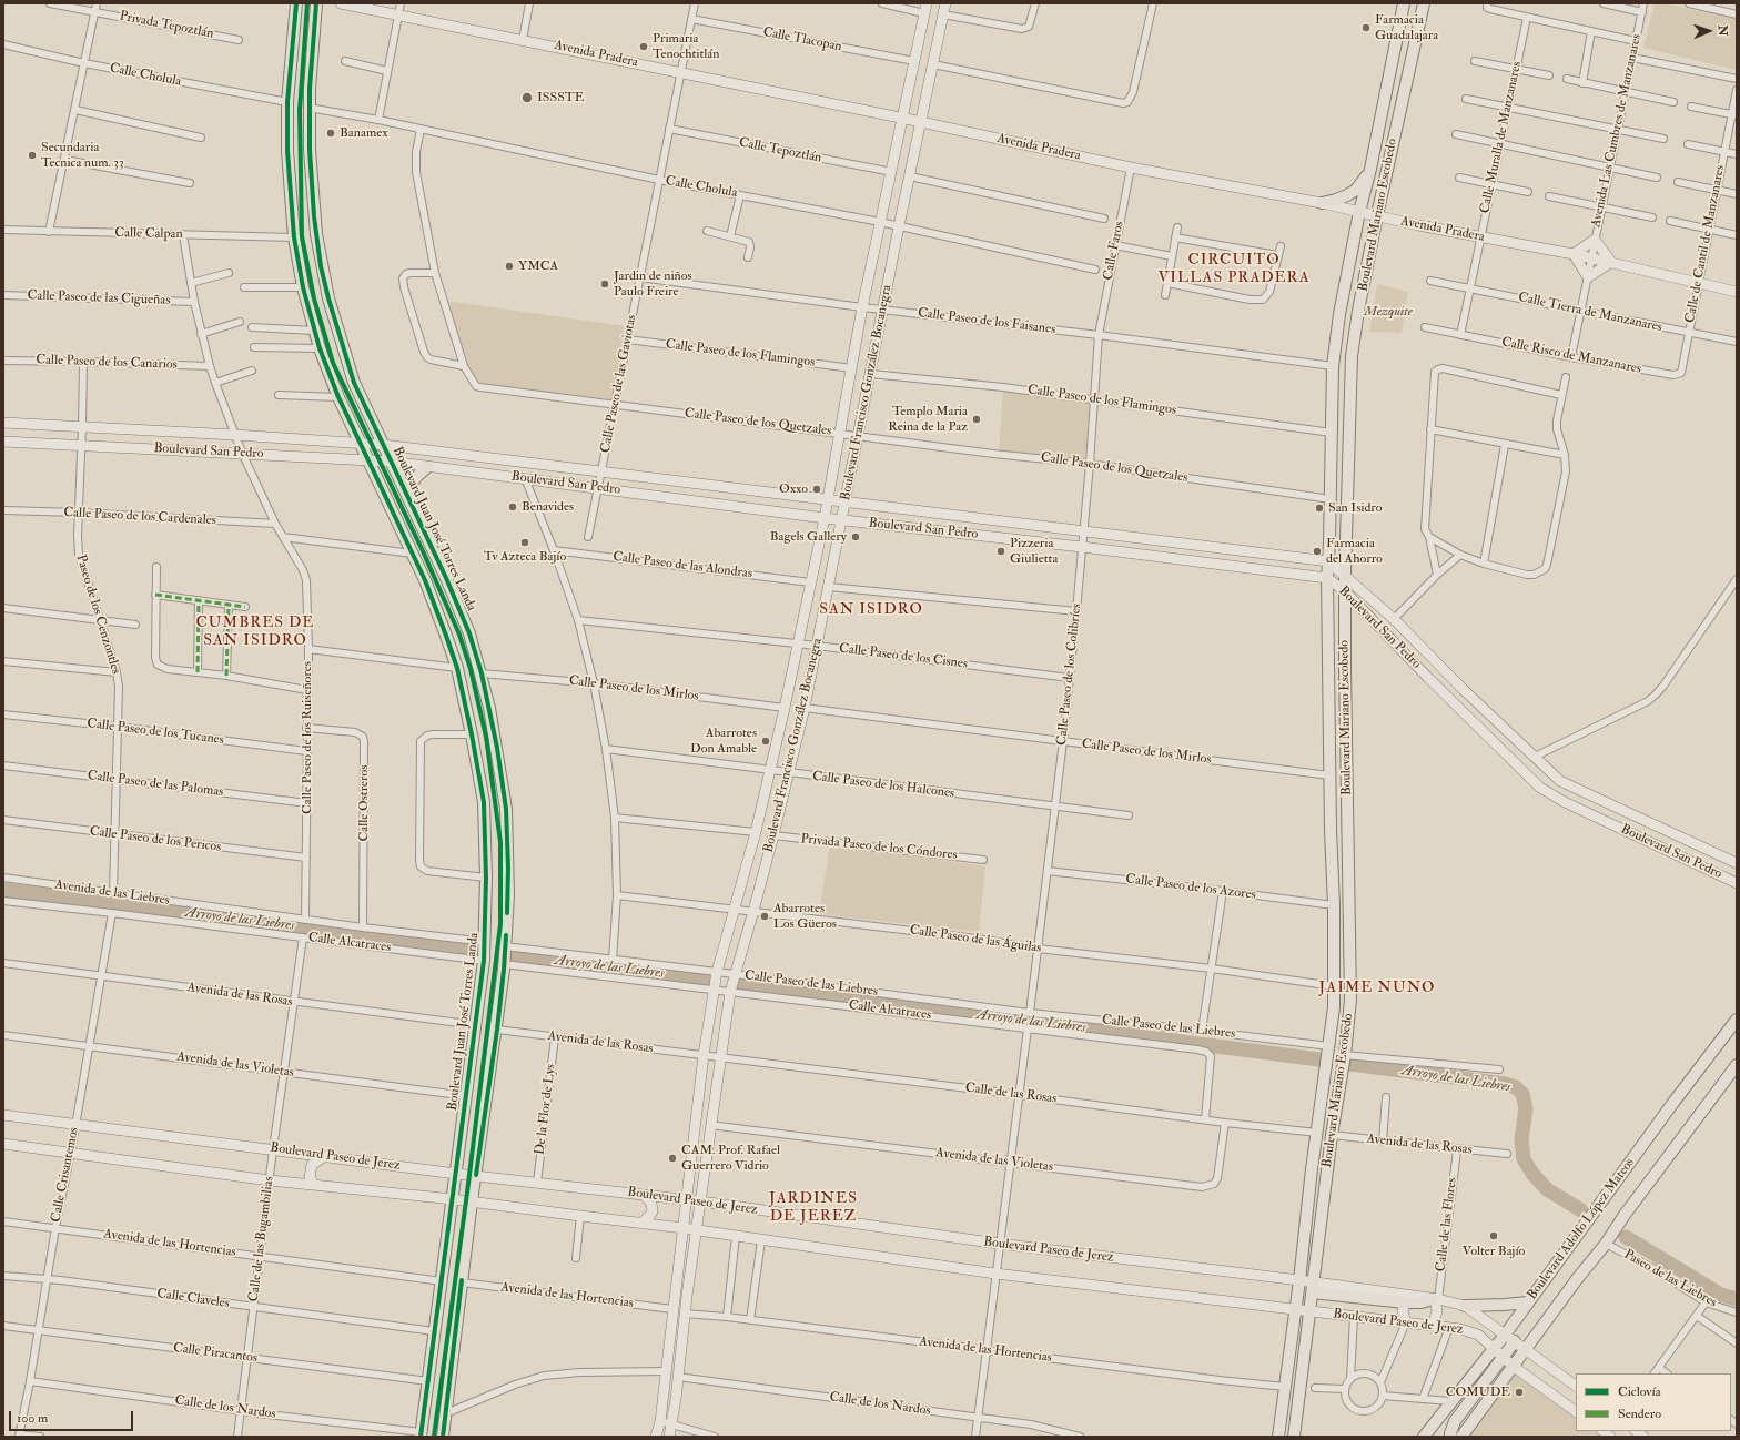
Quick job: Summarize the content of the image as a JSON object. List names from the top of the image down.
{
  "streets": {
    "main road": [
      "Avenida Pradera",
      "Boulevard Mariano Escobedo",
      "Boulevard Francisco González Bocanegra",
      "Boulevard San Pedro",
      "Boulevard Juan José Torres Landa",
      "Boulevard Paseo de Jerez",
      "Boulevard Adolfo López Mateos"
    ],
    "street": [
      "Privada Tepoztlán",
      "Calle Tlacopan",
      "Calle Cholula",
      "Avenida Las Cumbres de Manzanares",
      "Calle Muralla de Manzanares",
      "Calle Tepoztlán",
      "Calle Calpan",
      "Calle de Cantil de Manzanares",
      "Calle Faros",
      "Calle Paseo de las Cigüeñas",
      "Calle Tierra de Manzanares",
      "Calle Paseo de los Faisanes",
      "Calle Paseo de los Flamingos",
      "Calle Risco de Manzanares",
      "Calle Paseo de los Canarios",
      "Calle Paseo de las Gaviotas",
      "Calle Paseo de los Quetzales",
      "Calle Paseo de los Cardenales",
      "Calle Paseo de las Alondras",
      "Paseo de los Cenzontles",
      "Calle Paseo de los Cisnes",
      "Calle Paseo de los Colibríes",
      "Calle Paseo de los Mirlos",
      "Calle Paseo de los Tucanes",
      "Calle Paseo de los Ruiseñores",
      "Calle Paseo de las Palomas",
      "Calle Paseo de los Halcones",
      "Calle Ostreros",
      "Calle Paseo de los Pericos",
      "Privada Paseo de los Cóndores",
      "Calle Paseo de los Azores",
      "Avenida de las Liebres",
      "Calle Paseo de las Águilas",
      "Calle Alcatraces",
      "Calle Paseo de las Liebres",
      "Avenida de las Rosas",
      "Avenida de las Violetas",
      "Calle de las Rosas",
      "De la Flor de Lys",
      "Calle Crisantemos",
      "Calle de las Flores",
      "Calle de las Bugambilias",
      "Avenida de las Hortencias",
      "Paseo de las Liebres",
      "Calle Claveles",
      "Calle Piracantos",
      "Calle de los Nardos"
    ]
  },
  "crossings": [
    ["Calle Tlacopan", "Calle Paseo de las Gaviotas"],
    ["Calle Tlacopan", "Boulevard Francisco González Bocanegra"],
    ["Avenida Pradera", "Avenida Las Cumbres de Manzanares"],
    ["Avenida Pradera", "Calle Muralla de Manzanares"],
    ["Avenida Pradera", "Boulevard Mariano Escobedo"],
    ["Avenida Pradera", "Calle de Cantil de Manzanares"],
    ["Avenida Pradera", "Calle Faros"],
    ["Avenida Pradera", "Calle Paseo de las Gaviotas"],
    ["Avenida Pradera", "Boulevard Francisco González Bocanegra"],
    ["Calle Cholula", "Calle Paseo de las Gaviotas"],
    ["Calle Cholula", "Boulevard Francisco González Bocanegra"],
    ["Calle Cholula", "Calle Paseo de los Quetzales"],
    ["Calle Cholula", "Boulevard Juan José Torres Landa"],
    ["Avenida Las Cumbres de Manzanares", "Calle Tierra de Manzanares"],
    ["Avenida Las Cumbres de Manzanares", "Calle Risco de Manzanares"],
    ["Calle Muralla de Manzanares", "Calle Tierra de Manzanares"],
    ["Calle Muralla de Manzanares", "Calle Risco de Manzanares"],
    ["Calle Tepoztlán", "Calle Paseo de las Gaviotas"],
    ["Calle Tepoztlán", "Boulevard Francisco González Bocanegra"],
    ["Boulevard Mariano Escobedo", "Calle Paseo de los Faisanes"],
    ["Boulevard Mariano Escobedo", "Calle Paseo de los Flamingos"],
    ["Boulevard Mariano Escobedo", "Calle Paseo de los Quetzales"],
    ["Boulevard Mariano Escobedo", "Boulevard San Pedro"],
    ["Boulevard Mariano Escobedo", "Calle Paseo de los Mirlos"],
    ["Boulevard Mariano Escobedo", "Calle Paseo de los Azores"],
    ["Boulevard Mariano Escobedo", "Calle Paseo de las Águilas"],
    ["Boulevard Mariano Escobedo", "Calle Paseo de las Liebres"],
    ["Boulevard Mariano Escobedo", "Avenida de las Rosas"],
    ["Boulevard Mariano Escobedo", "Calle de las Rosas"],
    ["Boulevard Mariano Escobedo", "Boulevard Paseo de Jerez"],
    ["Boulevard Mariano Escobedo", "Avenida de las Hortencias"],
    ["Calle Calpan", "Boulevard Juan José Torres Landa"],
    ["Calle Calpan", "Calle Paseo de los Ruiseñores"],
    ["Calle de Cantil de Manzanares", "Calle Tierra de Manzanares"],
    ["Calle de Cantil de Manzanares", "Calle Risco de Manzanares"],
    ["Calle Faros", "Calle Paseo de los Faisanes"],
    ["Calle Faros", "Calle Paseo de los Colibríes"],
    ["Calle Paseo de las Cigüeñas", "Calle Paseo de los Ruiseñores"],
    ["Calle Paseo de los Faisanes", "Calle Paseo de las Gaviotas"],
    ["Calle Paseo de los Faisanes", "Boulevard Francisco González Bocanegra"],
    ["Calle Paseo de los Faisanes", "Calle Paseo de los Colibríes"],
    ["Calle Paseo de los Flamingos", "Calle Paseo de las Gaviotas"],
    ["Calle Paseo de los Flamingos", "Boulevard Francisco González Bocanegra"],
    ["Calle Paseo de los Flamingos", "Calle Paseo de los Colibríes"],
    ["Calle Paseo de los Canarios", "Paseo de los Cenzontles"],
    ["Calle Paseo de los Canarios", "Calle Paseo de los Ruiseñores"],
    ["Calle Paseo de las Gaviotas", "Calle Paseo de los Quetzales"],
    ["Calle Paseo de las Gaviotas", "Boulevard San Pedro"],
    ["Boulevard Francisco González Bocanegra", "Calle Paseo de los Quetzales"],
    ["Boulevard Francisco González Bocanegra", "Boulevard San Pedro"],
    ["Boulevard Francisco González Bocanegra", "Calle Paseo de las Alondras"],
    ["Boulevard Francisco González Bocanegra", "Calle Paseo de los Cisnes"],
    ["Boulevard Francisco González Bocanegra", "Calle Paseo de los Mirlos"],
    ["Boulevard Francisco González Bocanegra", "Calle Paseo de los Halcones"],
    ["Boulevard Francisco González Bocanegra", "Privada Paseo de los Cóndores"],
    ["Boulevard Francisco González Bocanegra", "Calle Paseo de las Águilas"],
    ["Boulevard Francisco González Bocanegra", "Calle Alcatraces"],
    ["Boulevard Francisco González Bocanegra", "Calle Paseo de las Liebres"],
    ["Boulevard Francisco González Bocanegra", "Avenida de las Rosas"],
    ["Boulevard Francisco González Bocanegra", "Avenida de las Violetas"],
    ["Boulevard Francisco González Bocanegra", "Calle de las Rosas"],
    ["Boulevard Francisco González Bocanegra", "Boulevard Paseo de Jerez"],
    ["Boulevard Francisco González Bocanegra", "Avenida de las Hortencias"],
    ["Boulevard Francisco González Bocanegra", "Calle de los Nardos"],
    ["Calle Paseo de los Quetzales", "Calle Paseo de los Colibríes"],
    ["Boulevard San Pedro", "Boulevard Juan José Torres Landa"],
    ["Boulevard San Pedro", "Paseo de los Cenzontles"],
    ["Boulevard San Pedro", "Calle Paseo de los Colibríes"],
    ["Boulevard San Pedro", "Calle Paseo de los Ruiseñores"],
    ["Calle Paseo de los Cardenales", "Paseo de los Cenzontles"],
    ["Calle Paseo de los Cardenales", "Calle Paseo de los Ruiseñores"],
    ["Boulevard Juan José Torres Landa", "Calle Paseo de los Mirlos"],
    ["Boulevard Juan José Torres Landa", "Avenida de las Liebres"],
    ["Boulevard Juan José Torres Landa", "Calle Alcatraces"],
    ["Boulevard Juan José Torres Landa", "Avenida de las Rosas"],
    ["Boulevard Juan José Torres Landa", "Avenida de las Violetas"],
    ["Boulevard Juan José Torres Landa", "Boulevard Paseo de Jerez"],
    ["Boulevard Juan José Torres Landa", "Avenida de las Hortencias"],
    ["Boulevard Juan José Torres Landa", "Calle Claveles"],
    ["Boulevard Juan José Torres Landa", "Calle Piracantos"],
    ["Boulevard Juan José Torres Landa", "Calle de los Nardos"],
    ["Paseo de los Cenzontles", "Calle Paseo de los Tucanes"],
    ["Paseo de los Cenzontles", "Calle Paseo de las Palomas"],
    ["Paseo de los Cenzontles", "Calle Paseo de los Pericos"],
    ["Paseo de los Cenzontles", "Avenida de las Liebres"],
    ["Calle Paseo de los Cisnes", "Calle Paseo de los Colibríes"],
    ["Calle Paseo de los Colibríes", "Calle Paseo de los Mirlos"],
    ["Calle Paseo de los Colibríes", "Calle Paseo de los Halcones"],
    ["Calle Paseo de los Colibríes", "Calle Paseo de los Azores"],
    ["Calle Paseo de los Colibríes", "Calle Paseo de las Águilas"],
    ["Calle Paseo de los Colibríes", "Calle Paseo de las Liebres"],
    ["Calle Paseo de los Tucanes", "Calle Paseo de los Ruiseñores"],
    ["Calle Paseo de los Ruiseñores", "Calle Paseo de las Palomas"],
    ["Calle Paseo de los Ruiseñores", "Calle Ostreros"],
    ["Calle Paseo de los Ruiseñores", "Calle Paseo de los Pericos"],
    ["Calle Paseo de los Ruiseñores", "Avenida de las Liebres"],
    ["Calle Ostreros", "Avenida de las Liebres"],
    ["Calle Alcatraces", "Calle de las Rosas"],
    ["Calle Alcatraces", "Calle Crisantemos"],
    ["Calle Alcatraces", "Calle de las Bugambilias"],
    ["Avenida de las Rosas", "Calle de las Rosas"],
    ["Avenida de las Rosas", "De la Flor de Lys"],
    ["Avenida de las Rosas", "Calle Crisantemos"],
    ["Avenida de las Rosas", "Calle de las Flores"],
    ["Avenida de las Rosas", "Calle de las Bugambilias"],
    ["Avenida de las Violetas", "Calle de las Rosas"],
    ["Avenida de las Violetas", "Calle Crisantemos"],
    ["Avenida de las Violetas", "Calle de las Bugambilias"],
    ["De la Flor de Lys", "Boulevard Paseo de Jerez"],
    ["Boulevard Paseo de Jerez", "Calle Crisantemos"],
    ["Boulevard Paseo de Jerez", "Calle de las Flores"],
    ["Boulevard Paseo de Jerez", "Boulevard Adolfo López Mateos"],
    ["Boulevard Paseo de Jerez", "Calle de las Bugambilias"],
    ["Calle Crisantemos", "Avenida de las Hortencias"],
    ["Calle Crisantemos", "Calle Claveles"],
    ["Calle Crisantemos", "Calle Piracantos"],
    ["Calle Crisantemos", "Calle de los Nardos"],
    ["Boulevard Adolfo López Mateos", "Paseo de las Liebres"],
    ["Calle de las Bugambilias", "Avenida de las Hortencias"],
    ["Calle de las Bugambilias", "Calle Claveles"],
    ["Calle de las Bugambilias", "Calle Piracantos"],
    ["Calle de las Bugambilias", "Calle de los Nardos"]
  ],
  "districts": [
    "CIRCUITO VILLAS PRADERA",
    "SAN ISIDRO",
    "CUMBRES DE SAN ISIDRO",
    "JAIME NUNO",
    "JARDINES DE JEREZ"
  ],
  "water": ["Arroyo de las Liebres"],
  "parks": ["Mezquite"],
  "places": [
    "Farmacia Guadalajara",
    "Primaria Tenochtitlán",
    "ISSSTE",
    "Banamex",
    "Secundaria Tecnica num. 33",
    "YMCA",
    "Jardin de niños Paulo Freire",
    "Templo Maria Reina de la Paz",
    "Oxxo",
    "Benavides",
    "San Isidro",
    "Bagels Gallery",
    "Tv Azteca Bajío",
    "Pizzeria Giulietta",
    "Farmacia del Ahorro",
    "Abarrotes Don Amable",
    "Abarrotes Los Güeros",
    "CAM. Prof. Rafael Guerrero Vidrio",
    "Volter Bajío",
    "COMUDE"
  ],
  "legend": ["Ciclovía", "Sendero"],
  "scale_bar": "100 m",
  "north": "right"
}
